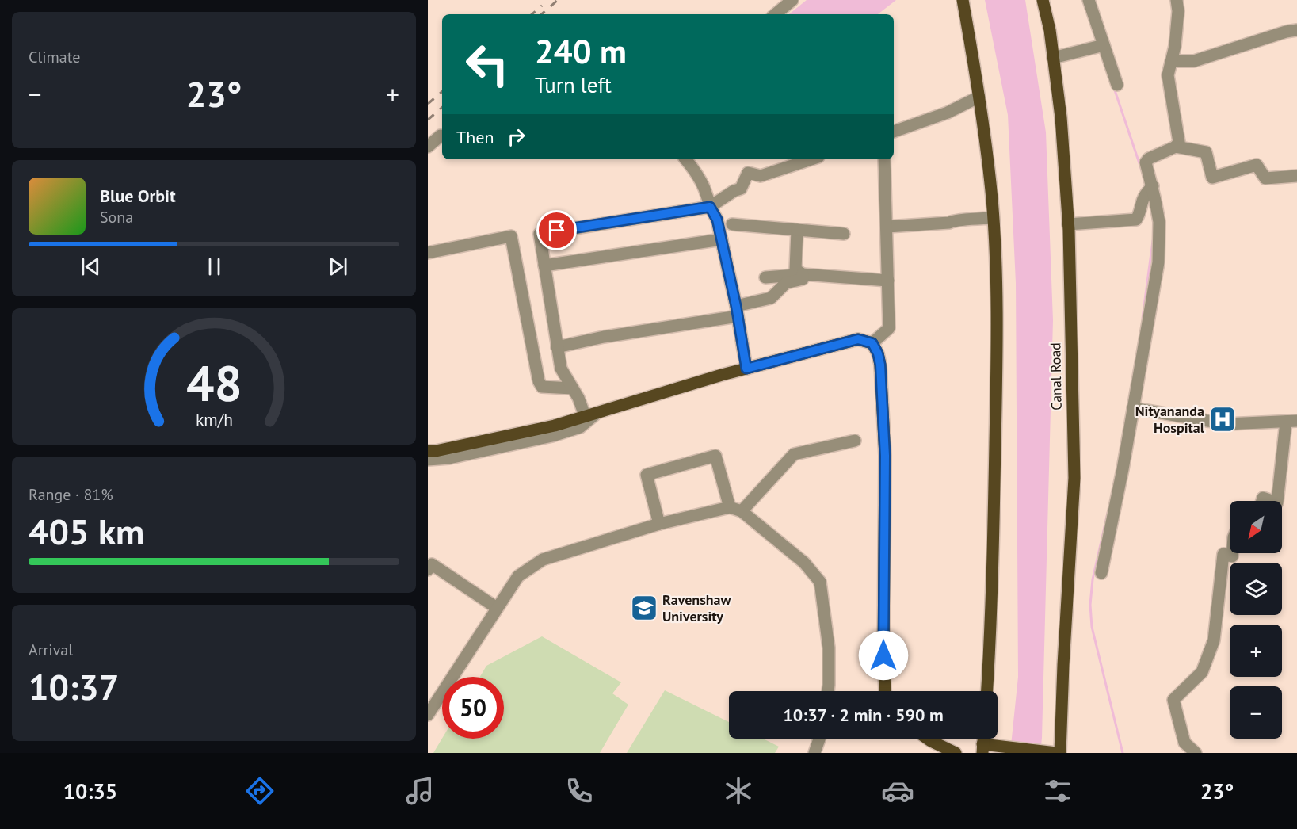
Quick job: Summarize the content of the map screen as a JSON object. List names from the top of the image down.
{
  "streets": {
    "main road": ["Canal Road"]
  },
  "places": {
    "hospital": ["Nityananda Hospital"],
    "school or university": ["Ravenshaw University"]
  },
  "north": "bottom left",
  "page": {
    "tile": [
      "Climate",
      ["Range · 81%", "405 km"],
      ["Arrival", "10:37"]
    ],
    "turn": ["240 m", "Turn left"],
    "heat": ["−", "23°", "+"],
    "then": "Then",
    "song": ["Blue Orbit", "Sona"],
    "map_buttons": ["+", "−"],
    "limit": "50",
    "trip": "10:37 · 2 min · 590 m",
    "tabs": ["10:35", "23°"],
    "gauge": ["48", "km/h"]
  }
}
